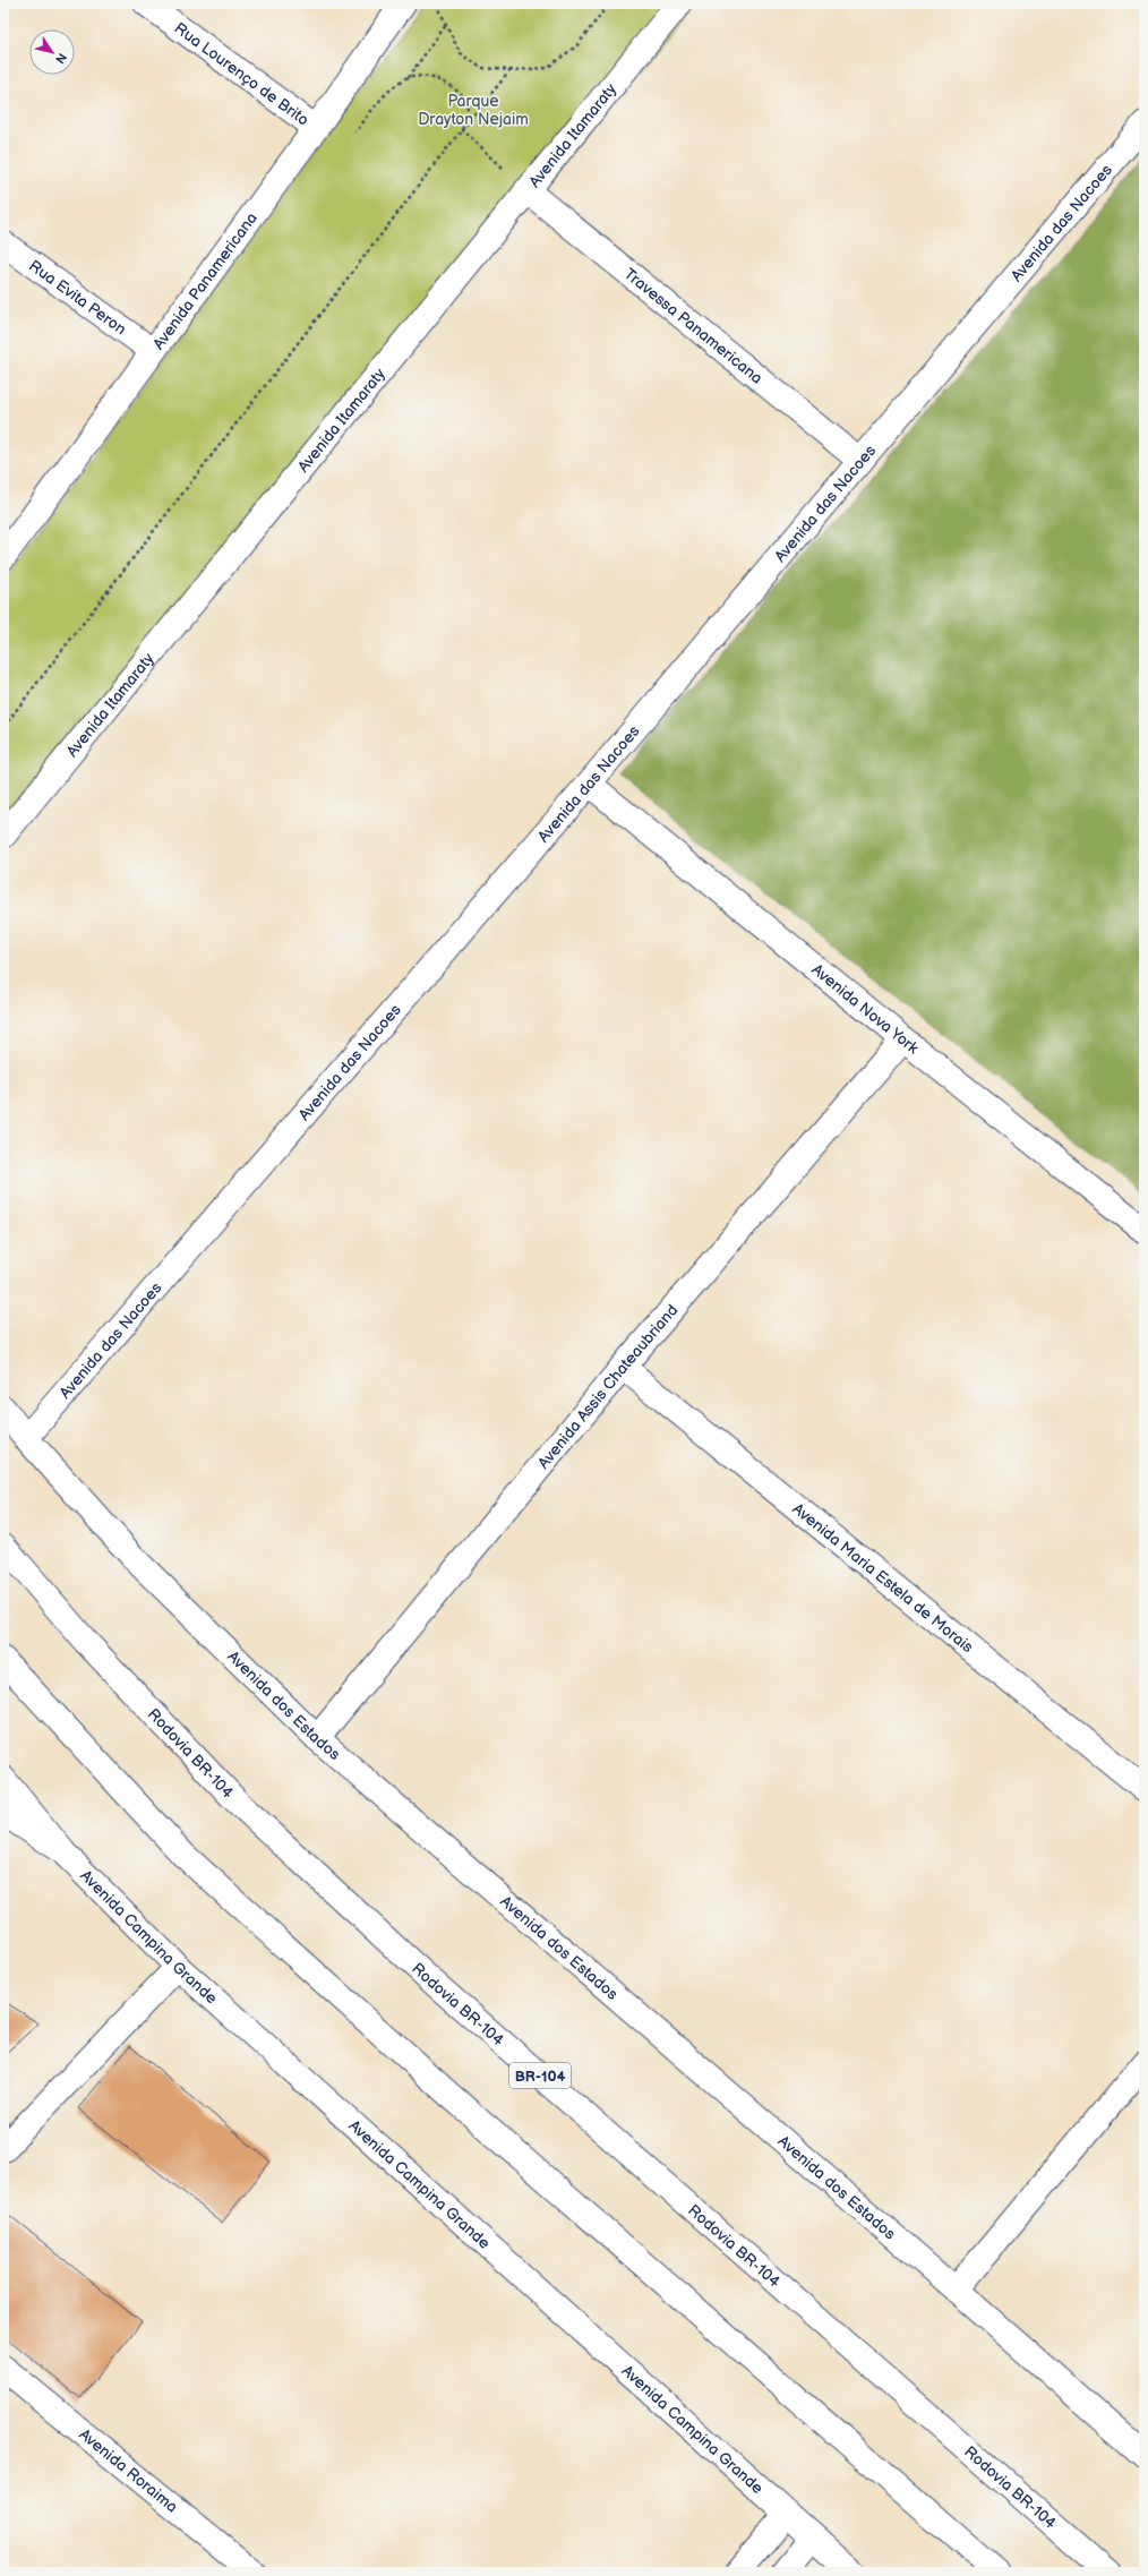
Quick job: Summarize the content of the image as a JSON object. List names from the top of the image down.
{
  "streets": {
    "main road": [
      "Rua Lourenço de Brito",
      "Avenida Itamaraty",
      "Avenida das Nacoes",
      "Avenida Panamericana",
      "Rua Evita Peron",
      "Travessa Panamericana",
      "Avenida Nova York",
      "Avenida Assis Chateaubriand",
      "Avenida Maria Estela de Morais",
      "Avenida dos Estados",
      "Rodovia BR-104",
      "Avenida Campina Grande",
      "BR-104",
      "Avenida Roraima"
    ]
  },
  "crossings": [
    ["Rua Lourenço de Brito", "Avenida Panamericana"],
    ["Avenida Itamaraty", "Travessa Panamericana"],
    ["Avenida das Nacoes", "Travessa Panamericana"],
    ["Avenida das Nacoes", "Avenida Nova York"],
    ["Avenida das Nacoes", "Avenida dos Estados"],
    ["Avenida Panamericana", "Rua Evita Peron"],
    ["Avenida Nova York", "Avenida Assis Chateaubriand"],
    ["Avenida Assis Chateaubriand", "Avenida Maria Estela de Morais"],
    ["Avenida Assis Chateaubriand", "Avenida dos Estados"]
  ],
  "parks": ["Parque Drayton Nejaim"],
  "north": "bottom right"
}
